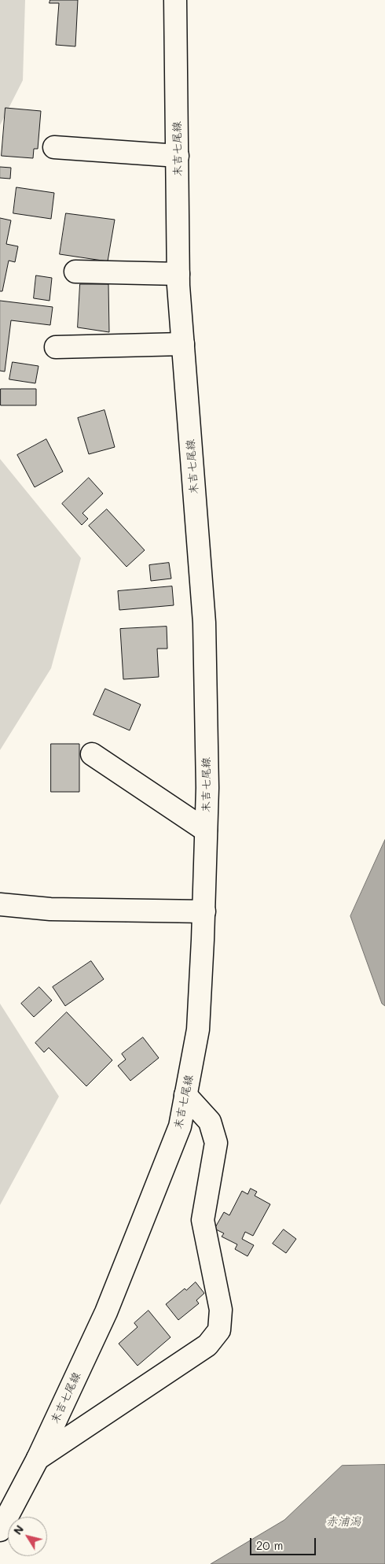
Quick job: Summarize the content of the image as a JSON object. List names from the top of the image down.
{
  "streets": {
    "main road": ["末吉七尾線"]
  },
  "water": ["赤浦潟"],
  "scale_bar": "20 m",
  "north": "top left"
}
